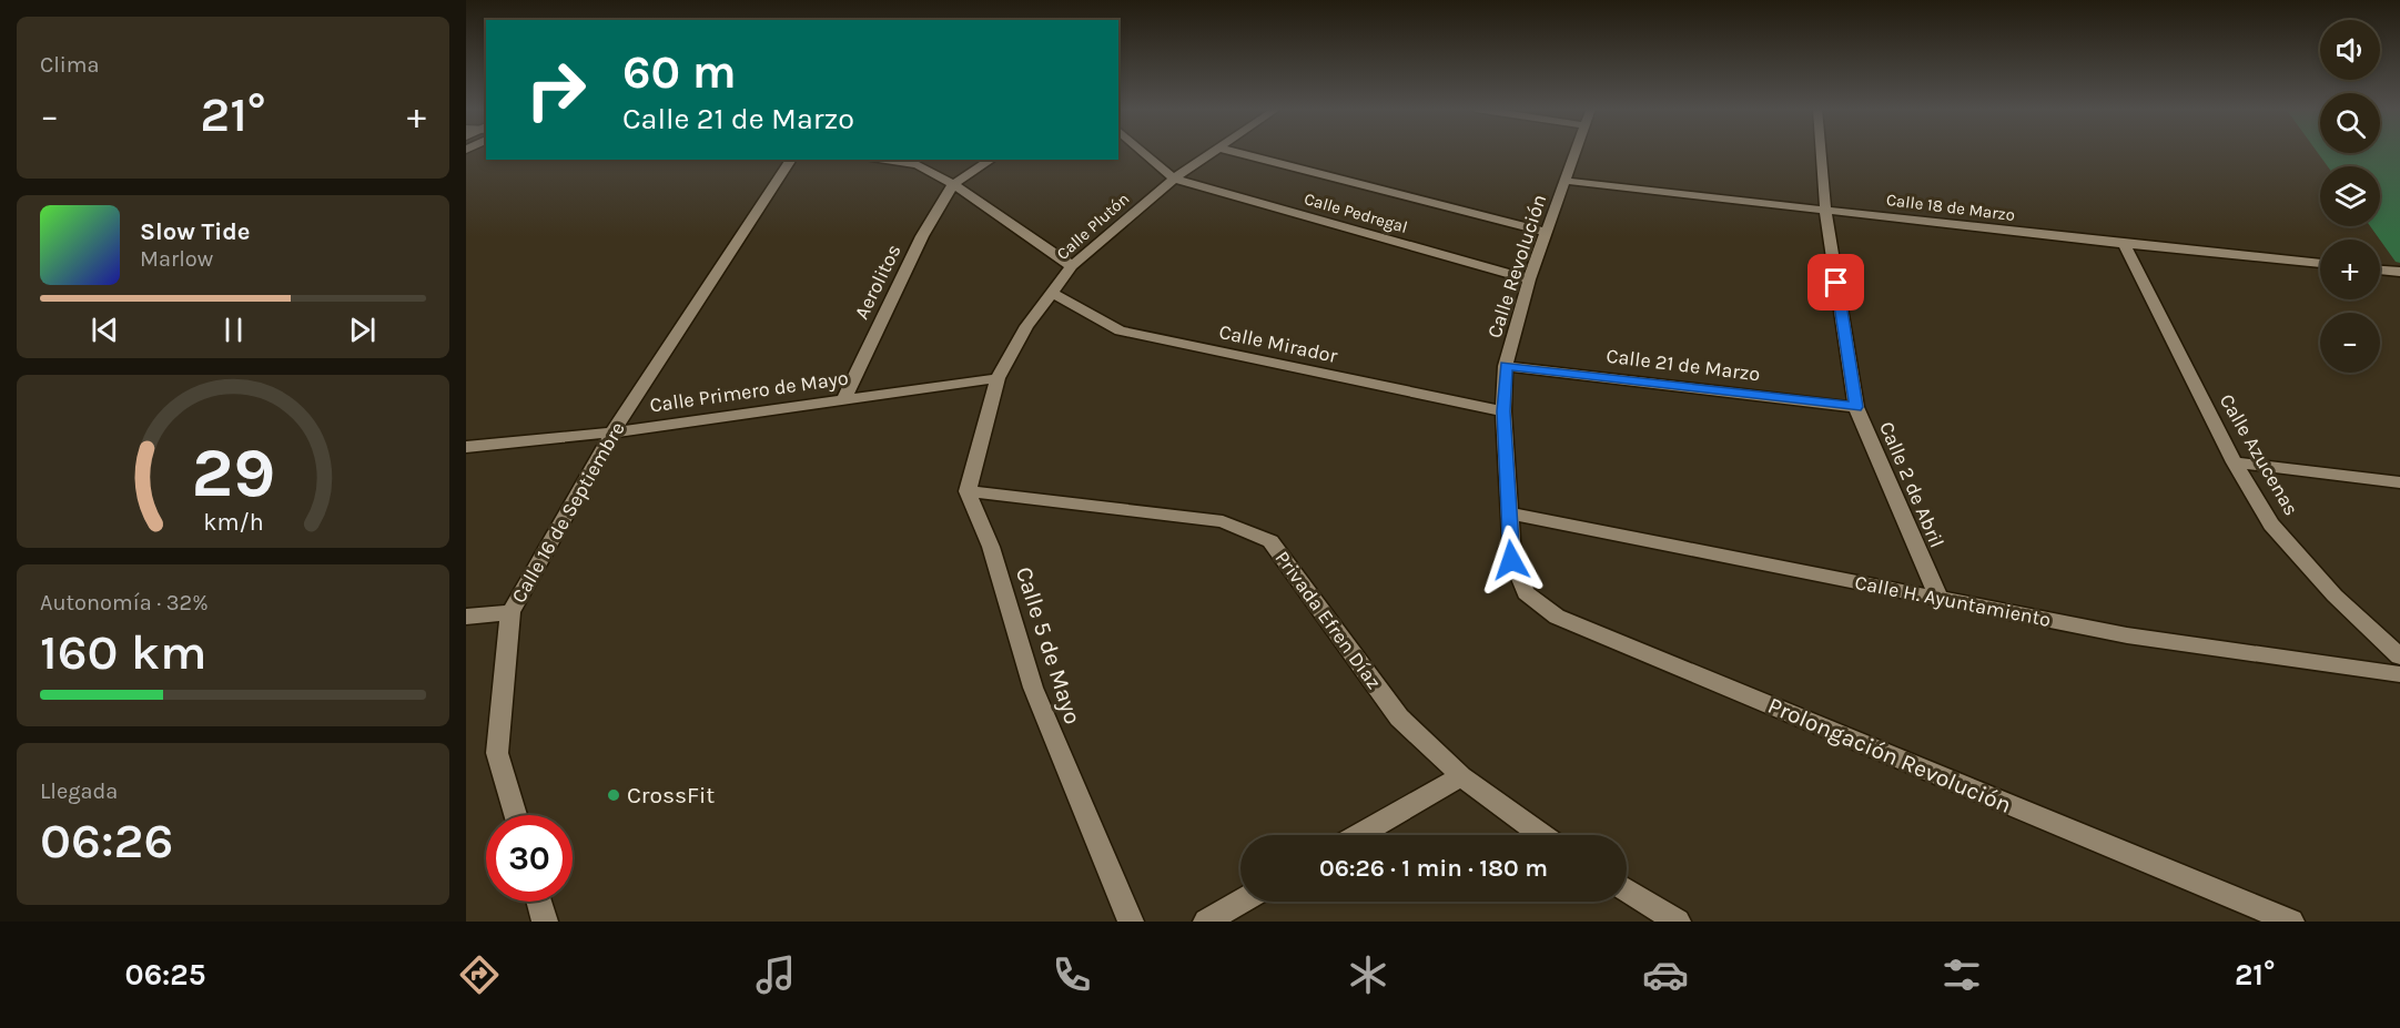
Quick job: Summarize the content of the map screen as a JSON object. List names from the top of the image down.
{
  "streets": {
    "street": [
      "Calle 18 de Marzo",
      "Calle Pedregal",
      "Calle Plutón",
      "Calle Revolución",
      "Aerolitos",
      "Calle Mirador",
      "Calle 21 de Marzo",
      "Calle Primero de Mayo",
      "Calle Azucenas",
      "Calle 2 de Abril",
      "Calle 16 de Septiembre",
      "Calle H. Ayuntamiento",
      "Privada Efren Díaz",
      "Calle 5 de Mayo",
      "Prolongación Revolución"
    ]
  },
  "crossings": [
    ["Calle 18 de Marzo", "Calle Revolución"],
    ["Calle 18 de Marzo", "Calle Azucenas"],
    ["Calle 18 de Marzo", "Calle 2 de Abril"],
    ["Calle Pedregal", "Calle Plutón"],
    ["Calle Pedregal", "Calle Revolución"],
    ["Calle Plutón", "Calle Mirador"],
    ["Calle Plutón", "Calle Primero de Mayo"],
    ["Calle Revolución", "Calle Mirador"],
    ["Calle Revolución", "Calle 21 de Marzo"],
    ["Calle Revolución", "Calle H. Ayuntamiento"],
    ["Calle Revolución", "Prolongación Revolución"],
    ["Aerolitos", "Calle Primero de Mayo"],
    ["Calle 21 de Marzo", "Calle 2 de Abril"],
    ["Calle Primero de Mayo", "Calle 16 de Septiembre"],
    ["Calle 2 de Abril", "Calle H. Ayuntamiento"],
    ["Privada Efren Díaz", "Calle 5 de Mayo"]
  ],
  "places": ["CrossFit"],
  "page": {
    "tile": [
      "Clima",
      ["Autonomía · 32%", "160 km"],
      ["Llegada", "06:26"]
    ],
    "map_buttons": ["+", "−"],
    "turn": ["60 m", "Calle 21 de Marzo"],
    "heat": ["−", "21°", "+"],
    "song": ["Slow Tide", "Marlow"],
    "limit": "30",
    "trip": "06:26 · 1 min · 180 m",
    "tabs": ["06:25", "21°"],
    "gauge": ["29", "km/h"]
  }
}
